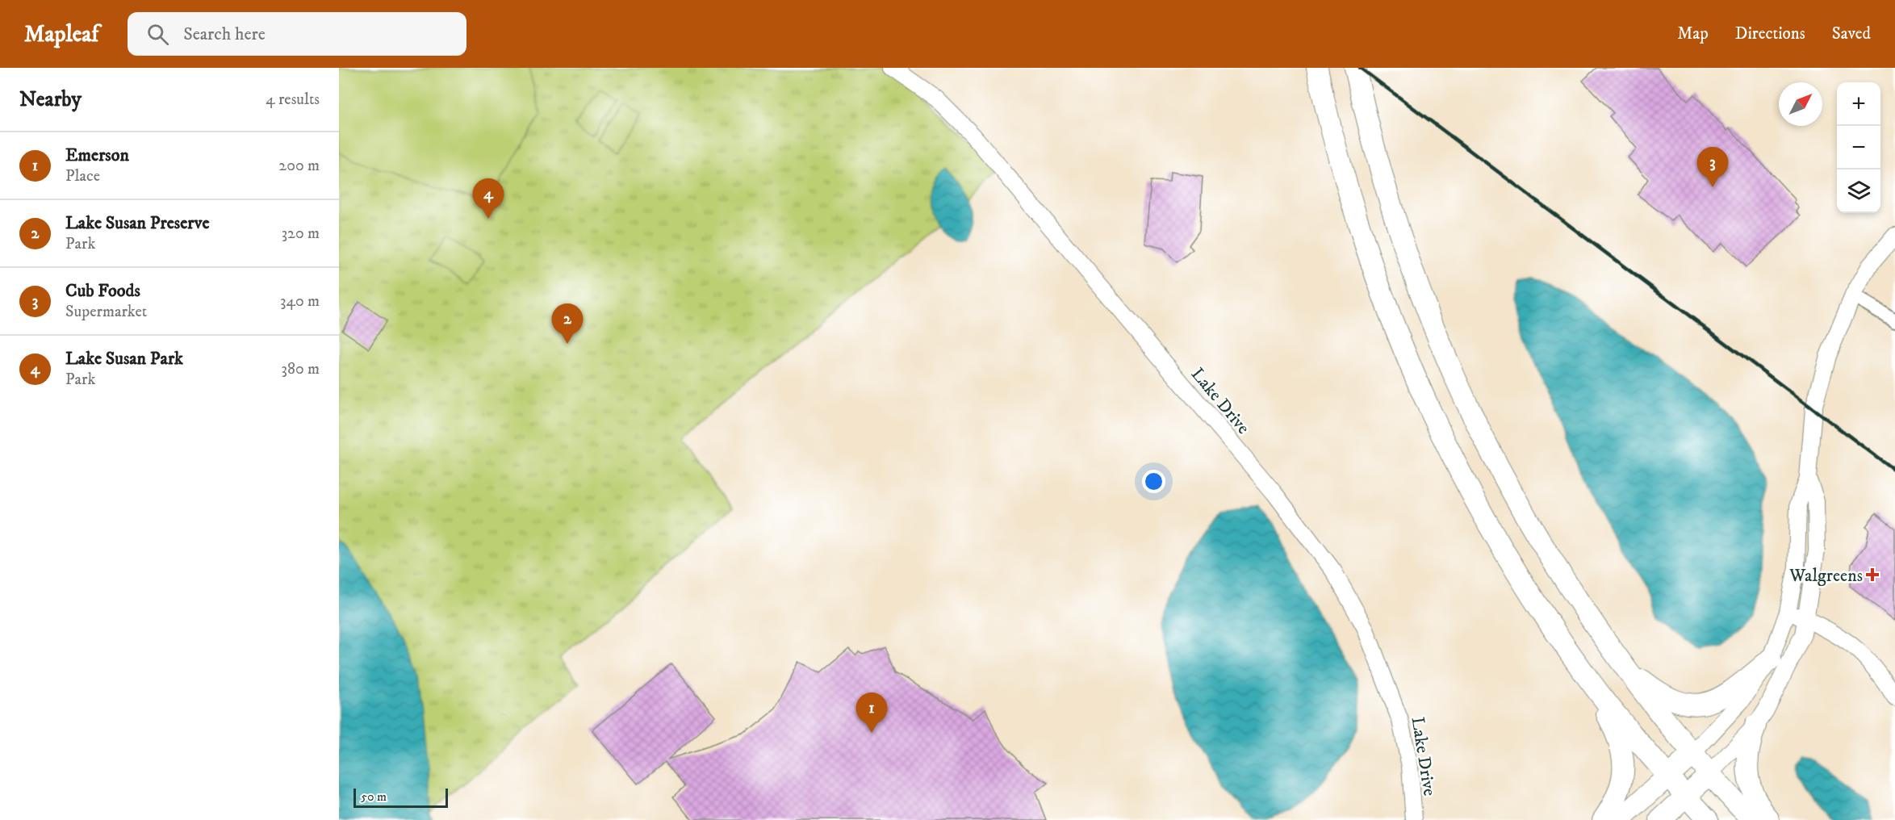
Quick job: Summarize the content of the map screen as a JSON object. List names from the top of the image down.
{
  "streets": {
    "street": ["Lake Drive"]
  },
  "places": {
    "health": ["Walgreens"]
  },
  "scale_bar": "50 m",
  "north": "top right",
  "page": {
    "header": "Mapleaf",
    "search": "Search here",
    "nav": ["Map", "Directions", "Saved"],
    "heading": ["Nearby", "4 results"],
    "map_buttons": ["+", "−"],
    "list": [
      {
        "mark": "1",
        "name": "Emerson",
        "note": "Place",
        "value": "200 m"
      },
      {
        "mark": "2",
        "name": "Lake Susan Preserve",
        "note": "Park",
        "value": "320 m"
      },
      {
        "mark": "3",
        "name": "Cub Foods",
        "note": "Supermarket",
        "value": "340 m"
      },
      {
        "mark": "4",
        "name": "Lake Susan Park",
        "note": "Park",
        "value": "380 m"
      }
    ],
    "pins": [
      "3",
      "4",
      "2",
      "1"
    ],
    "scale": "50 m"
  }
}
